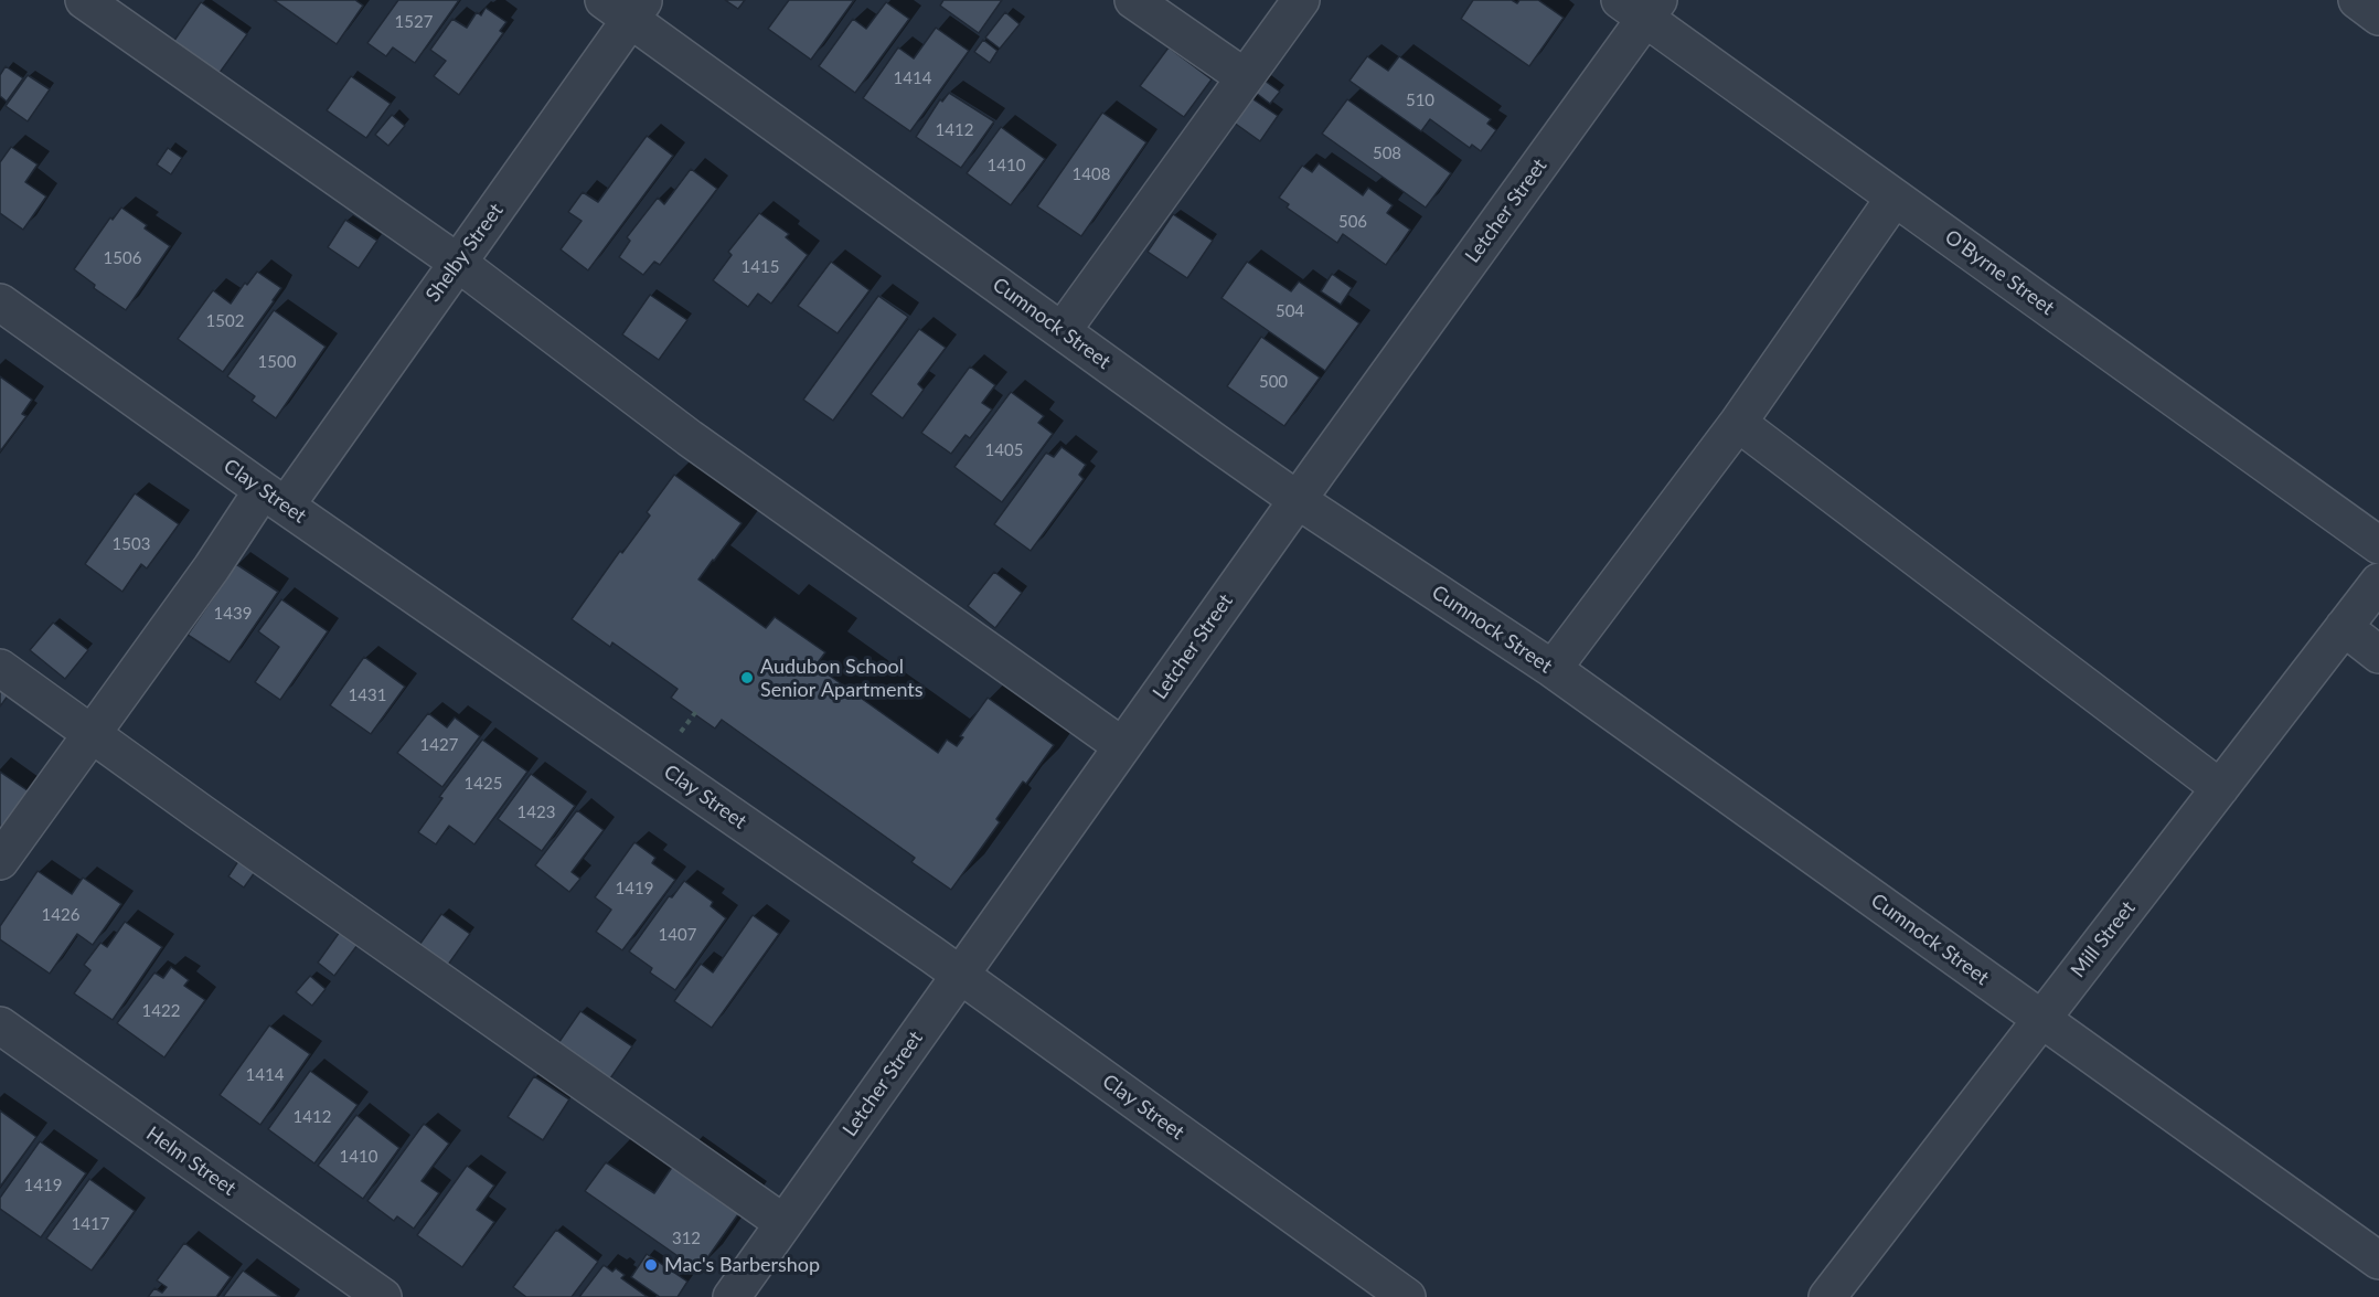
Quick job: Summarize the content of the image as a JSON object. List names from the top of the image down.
{
  "streets": {
    "street": [
      "Letcher Street",
      "Shelby Street",
      "O'Byrne Street",
      "Cumnock Street",
      "Clay Street",
      "Mill Street",
      "Helm Street"
    ]
  },
  "crossings": [
    ["Letcher Street", "O'Byrne Street"],
    ["Letcher Street", "Cumnock Street"],
    ["Letcher Street", "Clay Street"],
    ["Shelby Street", "Cumnock Street"],
    ["Shelby Street", "Clay Street"],
    ["Cumnock Street", "Mill Street"]
  ],
  "places": ["Audubon School Senior Apartments", "Mac's Barbershop"],
  "house_numbers": [
    "1527",
    "1414",
    "510",
    "1412",
    "508",
    "1410",
    "1408",
    "506",
    "1506",
    "1415",
    "504",
    "1502",
    "1500",
    "500",
    "1405",
    "1503",
    "1439",
    "1431",
    "1427",
    "1425",
    "1423",
    "1419",
    "1426",
    "1407",
    "1422",
    "1414",
    "1412",
    "1410",
    "1419",
    "1417",
    "312"
  ]
}
